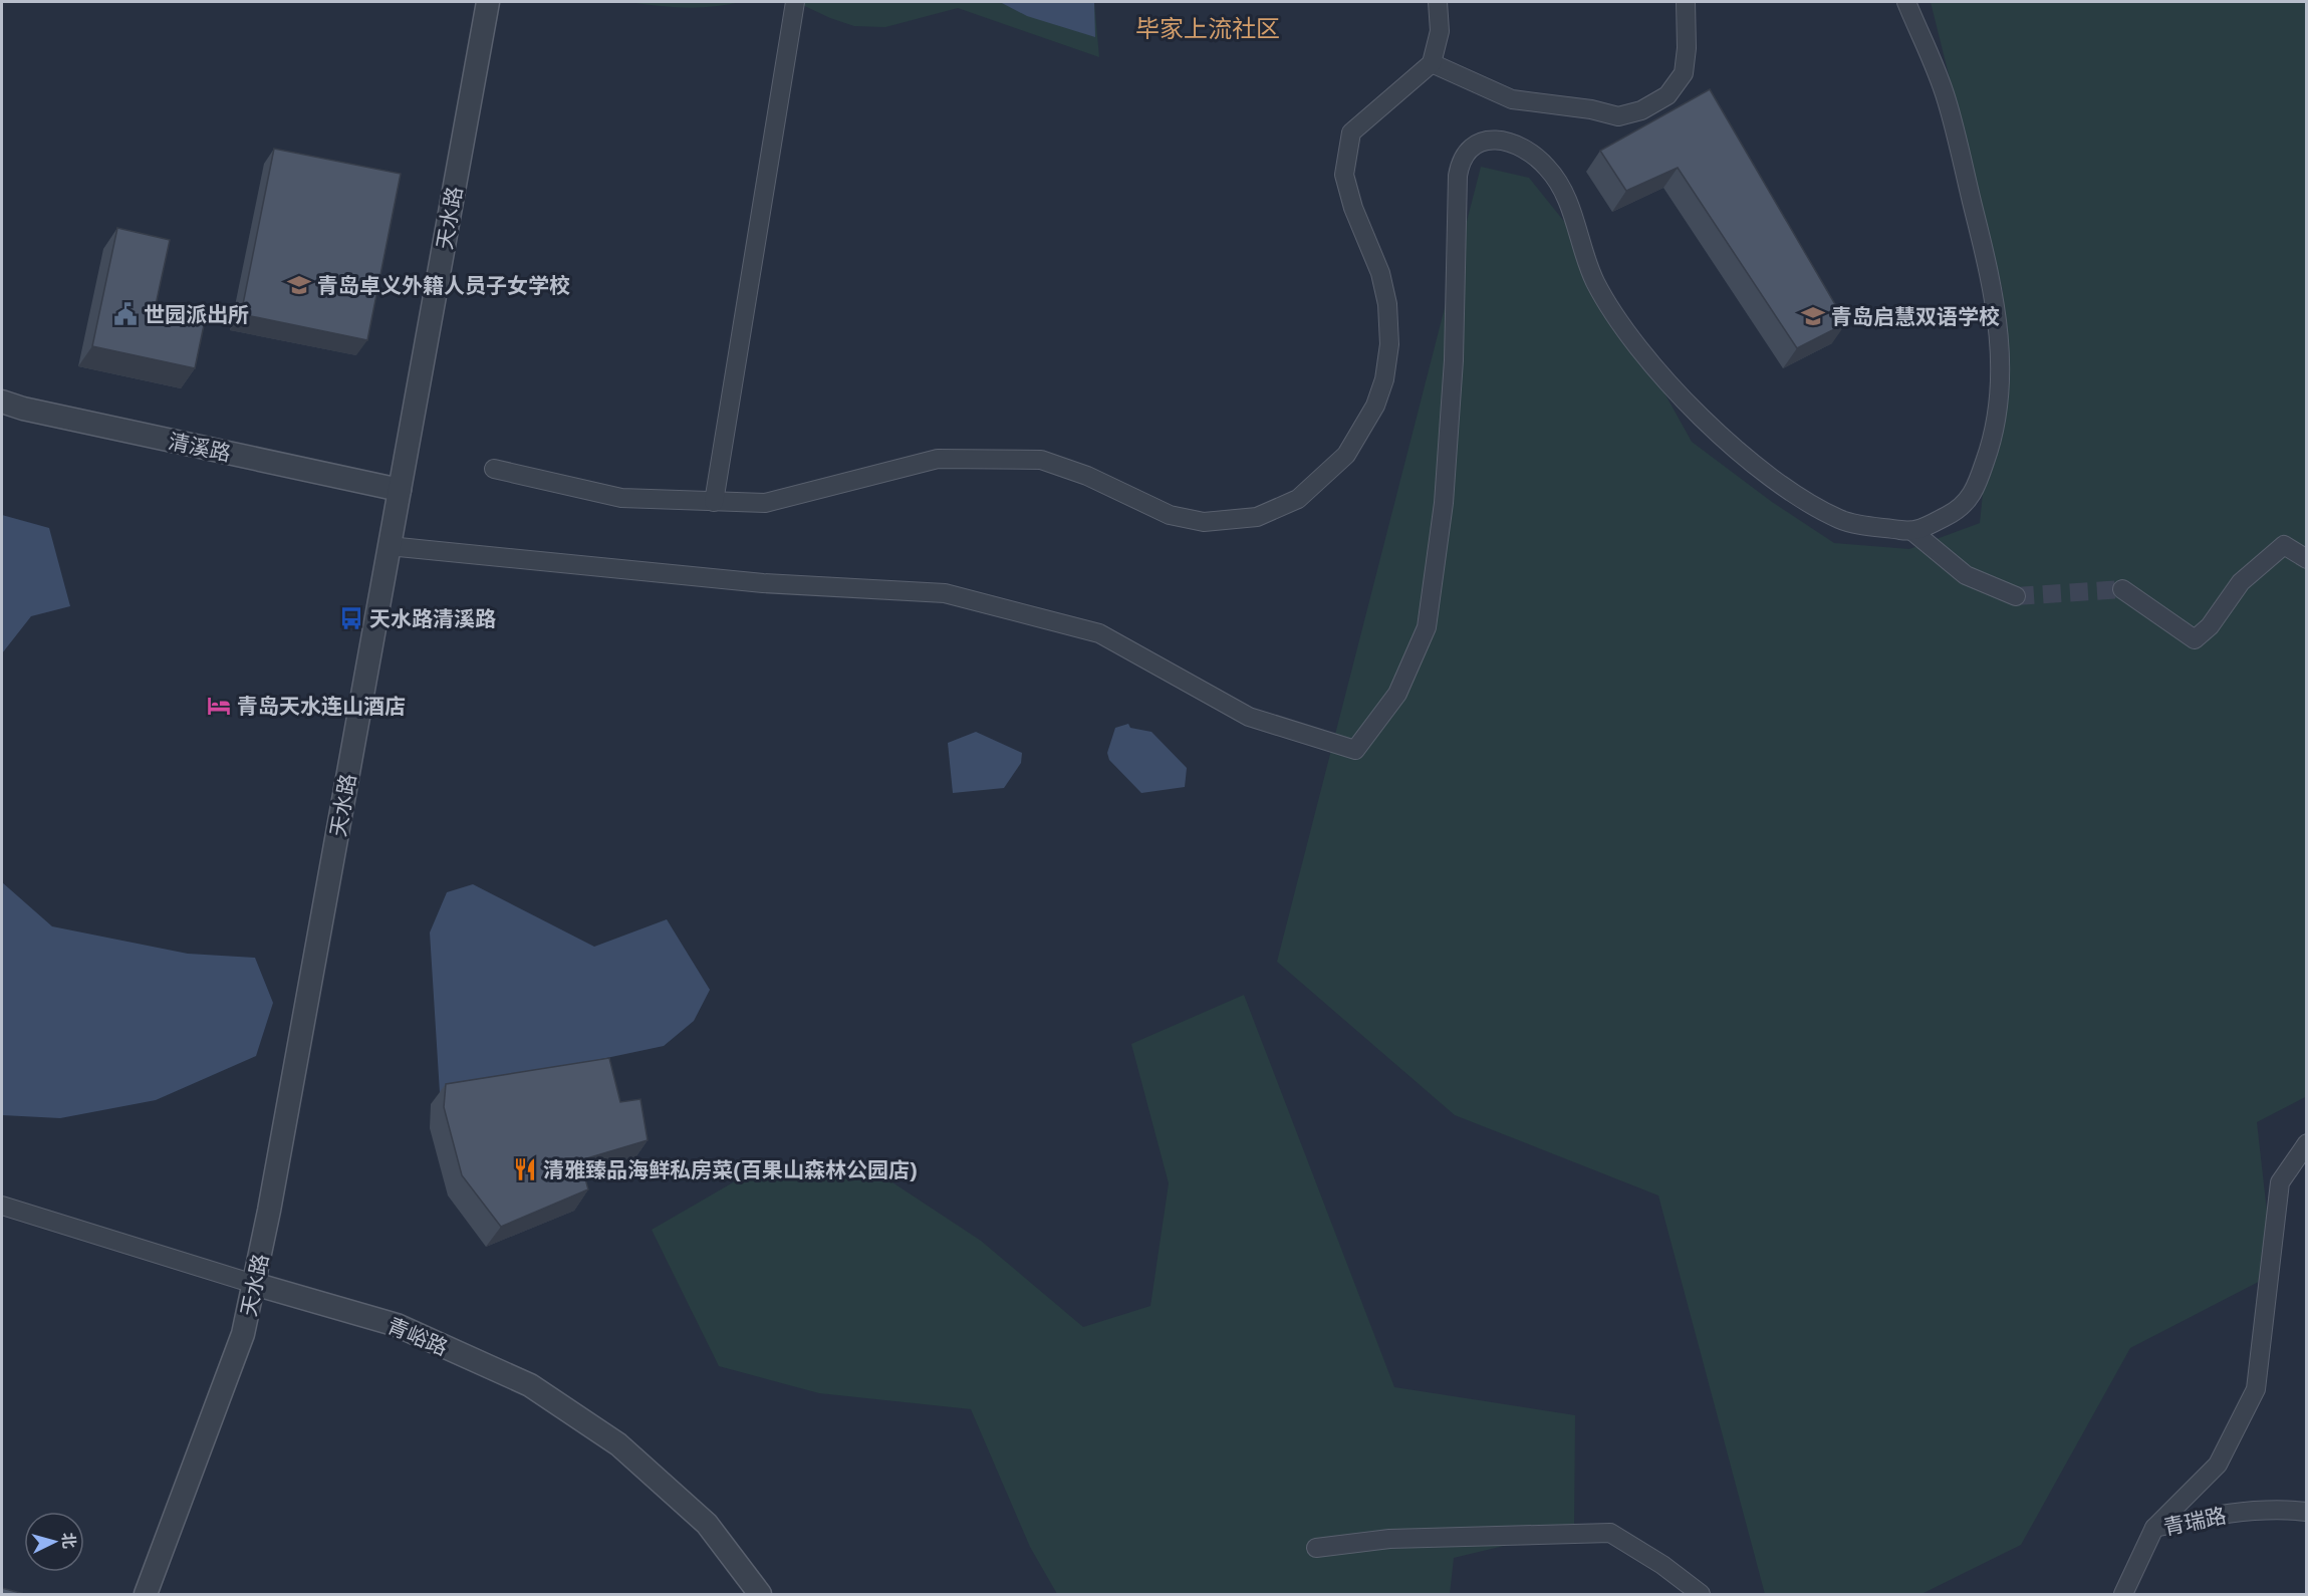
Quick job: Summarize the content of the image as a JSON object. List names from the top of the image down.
{
  "streets": {
    "street": [
      "天水路",
      "清溪路",
      "青峪路",
      "青瑞路"
    ]
  },
  "crossings": [
    ["天水路", "清溪路"],
    ["天水路", "青峪路"]
  ],
  "districts": ["毕家上流社区"],
  "places": {
    "school or university": ["青岛卓义外籍人员子女学校", "青岛启慧双语学校"],
    "public building": ["世园派出所"],
    "bus stop": ["天水路清溪路"],
    "hotel": ["青岛天水连山酒店"],
    "restaurant": ["清雅臻品海鲜私房菜(百果山森林公园店)"]
  },
  "north": "right"
}
